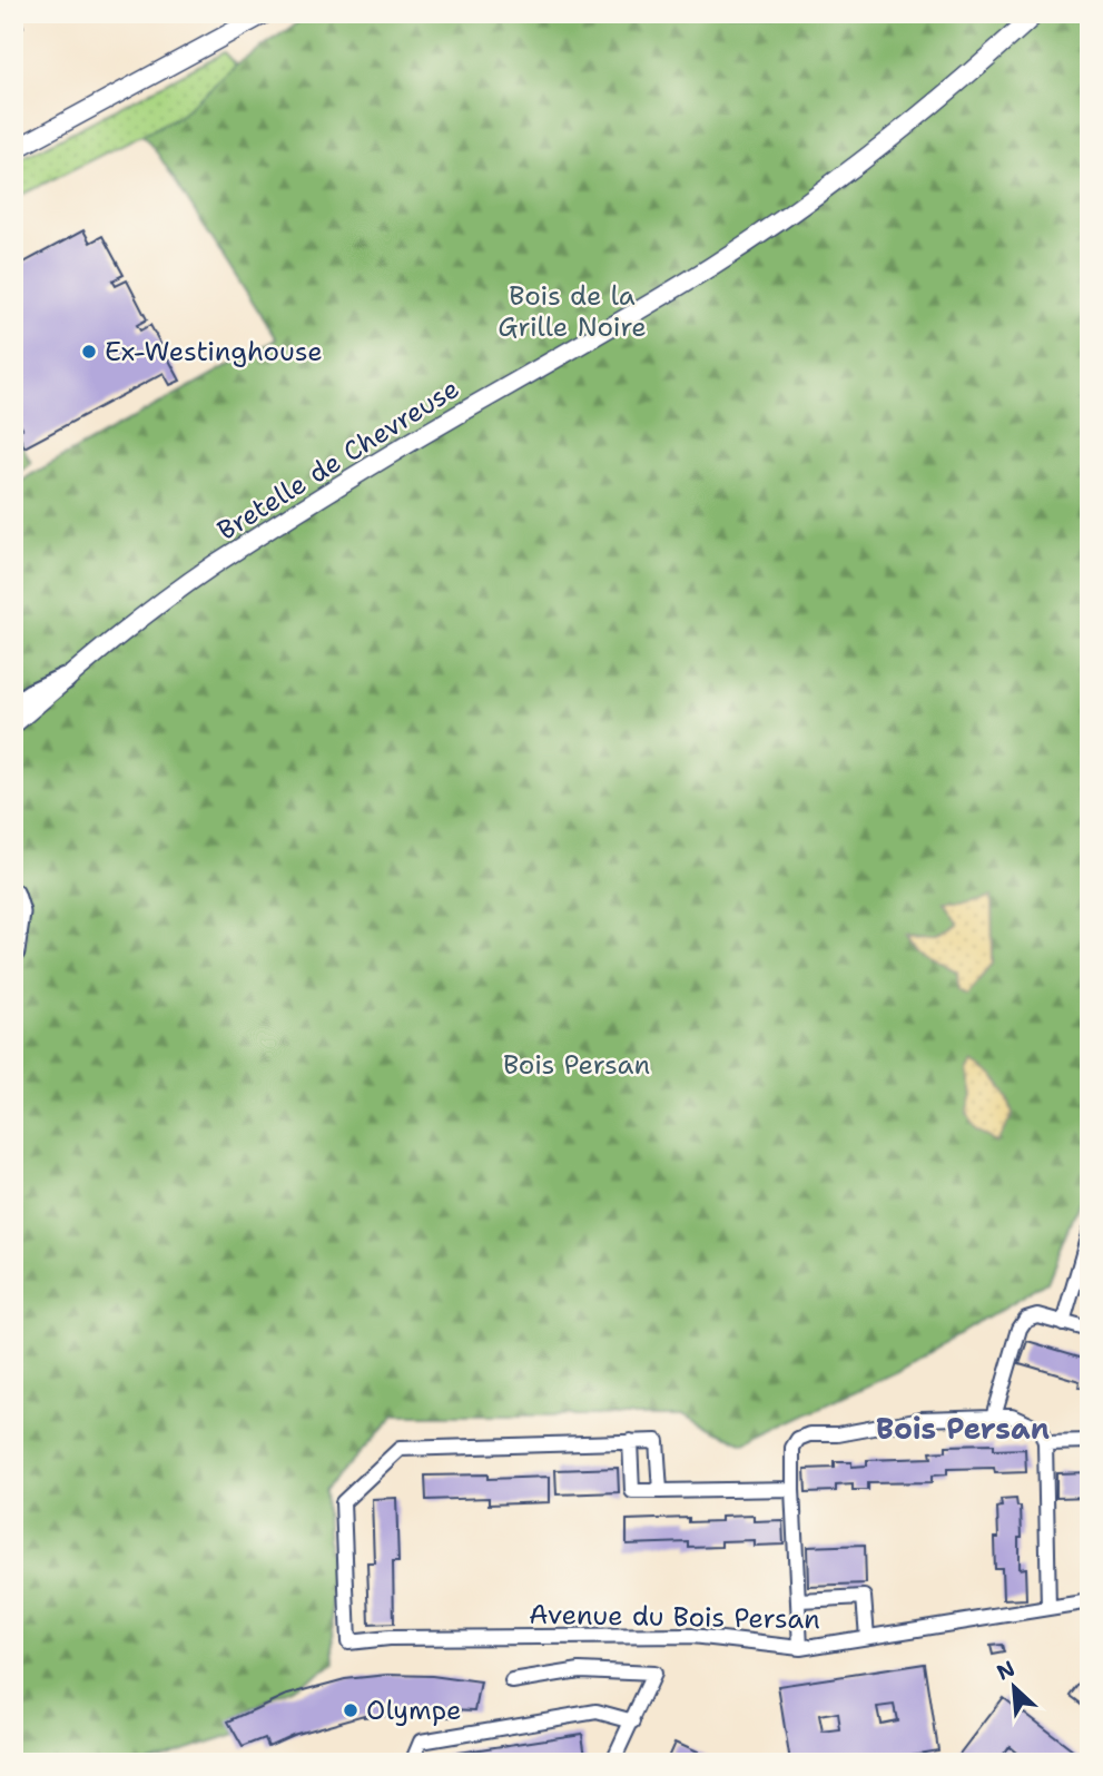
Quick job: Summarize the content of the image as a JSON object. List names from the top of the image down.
{
  "streets": {
    "main road": ["Bretelle de Chevreuse"],
    "street": ["Avenue du Bois Persan"]
  },
  "districts": ["Bois Persan"],
  "parks": ["Bois de la Grille Noire", "Bois Persan"],
  "places": ["Ex-Westinghouse", "Olympe"],
  "north": "top left"
}
